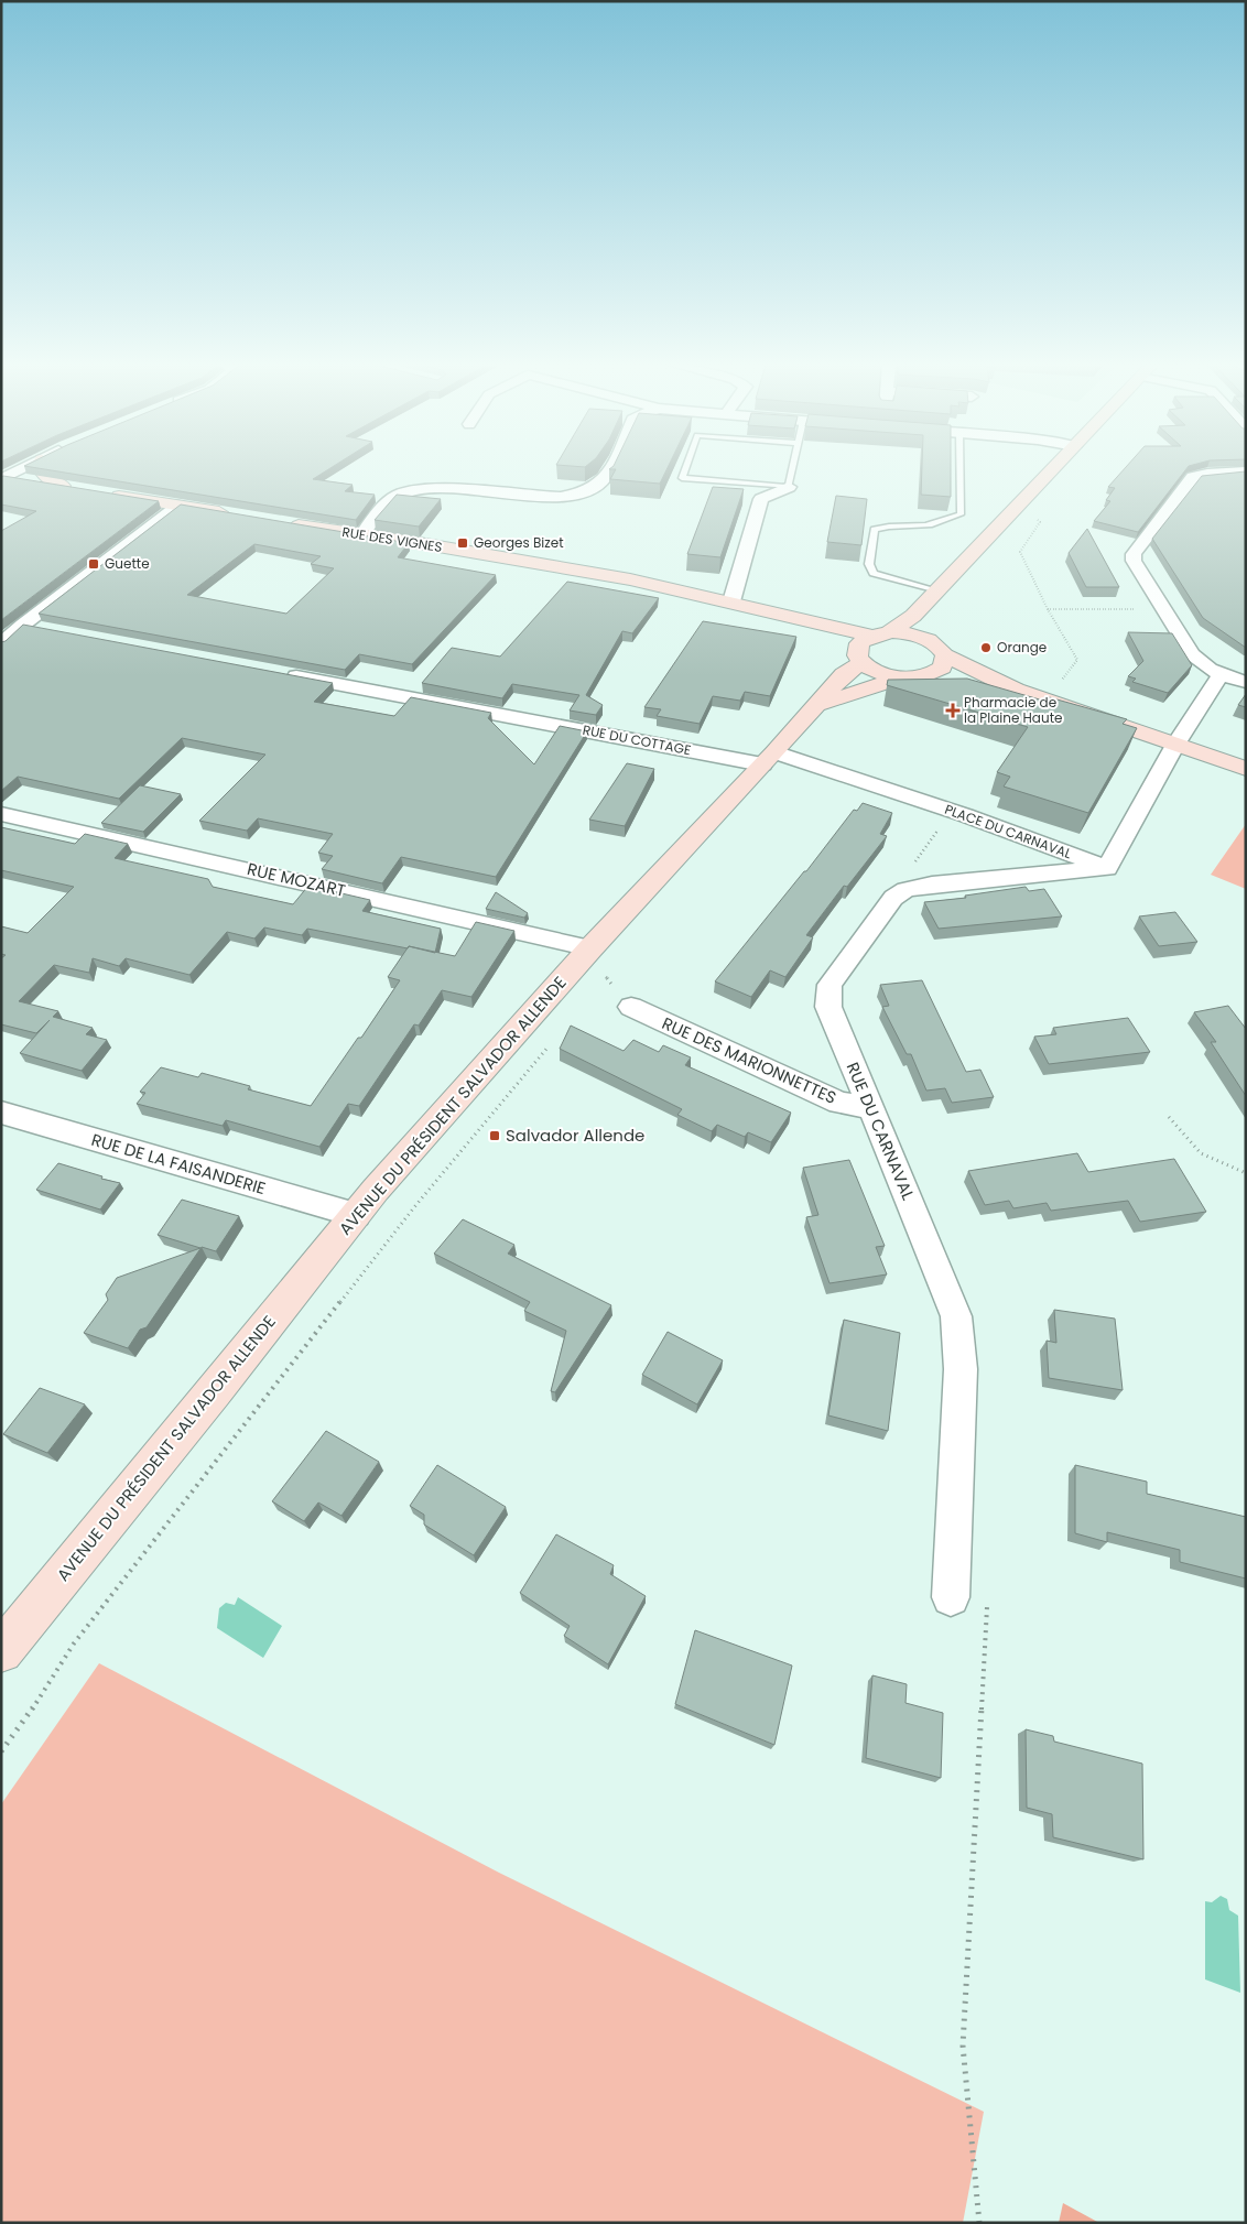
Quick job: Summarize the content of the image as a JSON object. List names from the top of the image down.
{
  "streets": {
    "street": [
      "RUE DES VIGNES",
      "RUE DU COTTAGE",
      "PLACE DU CARNAVAL",
      "RUE MOZART",
      "RUE DES MARIONNETTES",
      "AVENUE DU PRÉSIDENT SALVADOR ALLENDE",
      "RUE DU CARNAVAL",
      "RUE DE LA FAISANDERIE"
    ]
  },
  "crossings": [
    ["RUE DES VIGNES", "AVENUE DU PRÉSIDENT SALVADOR ALLENDE"],
    ["RUE DU COTTAGE", "PLACE DU CARNAVAL"],
    ["RUE DU COTTAGE", "AVENUE DU PRÉSIDENT SALVADOR ALLENDE"],
    ["PLACE DU CARNAVAL", "AVENUE DU PRÉSIDENT SALVADOR ALLENDE"],
    ["RUE MOZART", "AVENUE DU PRÉSIDENT SALVADOR ALLENDE"],
    ["RUE DES MARIONNETTES", "RUE DU CARNAVAL"],
    ["AVENUE DU PRÉSIDENT SALVADOR ALLENDE", "RUE DE LA FAISANDERIE"]
  ],
  "places": {
    "transit": ["Georges Bizet", "Guette", "Salvador Allende"],
    "other": ["Orange"],
    "health": ["Pharmacie de la Plaine Haute"]
  }
}
